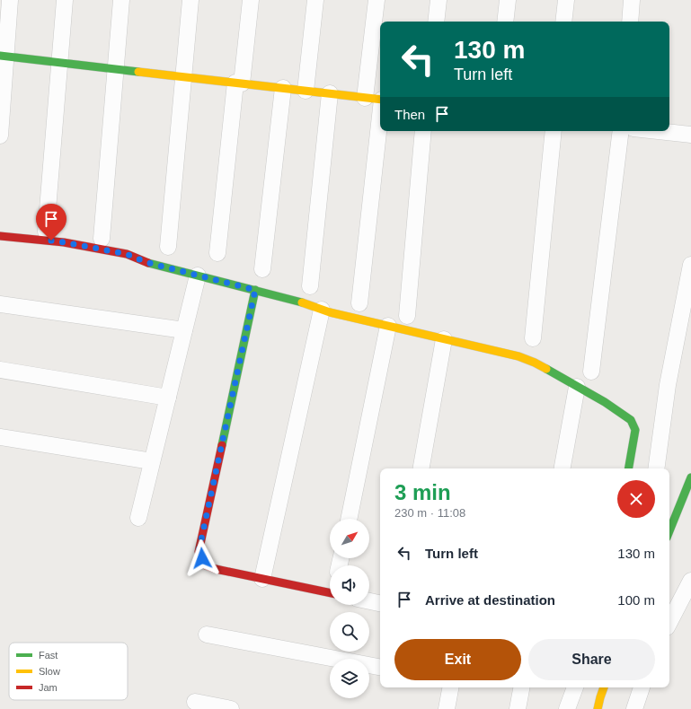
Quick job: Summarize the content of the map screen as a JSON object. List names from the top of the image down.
{
  "legend": ["Fast", "Slow", "Jam"],
  "north": "top right",
  "page": {
    "turn": ["130 m", "Turn left"],
    "then": "Then",
    "heading": ["3 min", "230 m · 11:08"],
    "list": [
      {
        "name": "Turn left",
        "value": "130 m"
      },
      {
        "name": "Arrive at destination",
        "value": "100 m"
      }
    ],
    "buttons": ["Exit", "Share"]
  }
}
